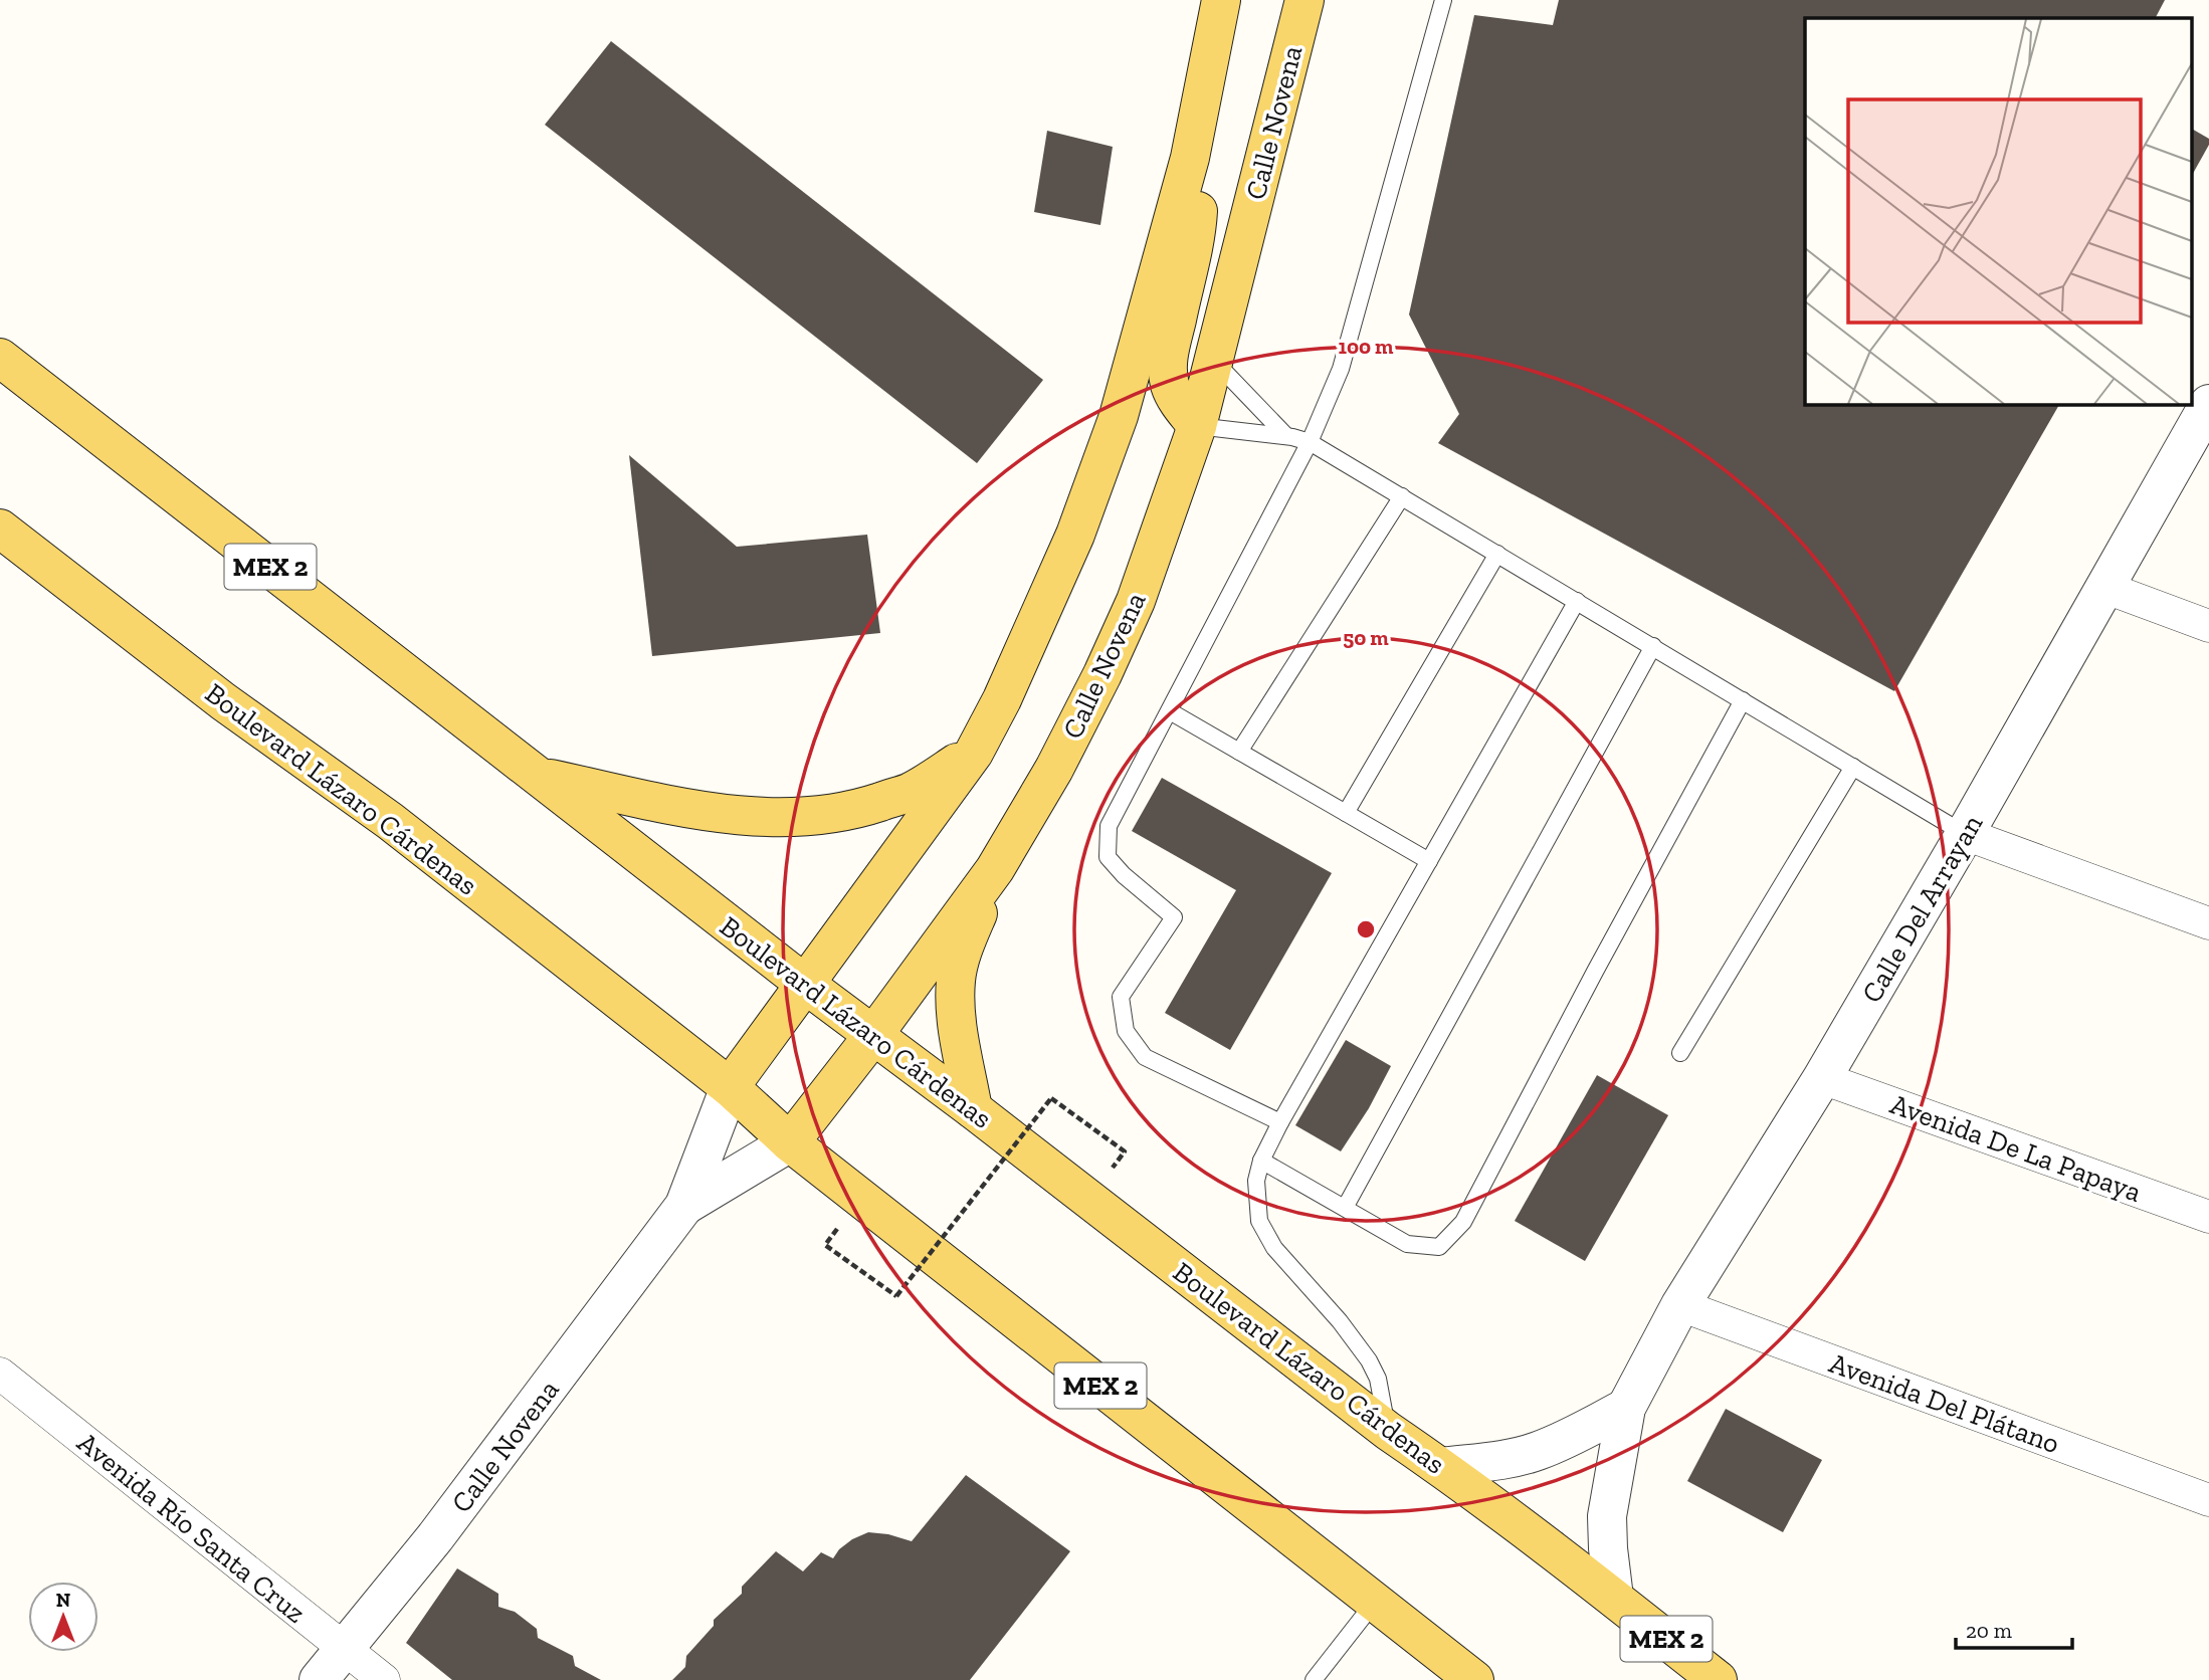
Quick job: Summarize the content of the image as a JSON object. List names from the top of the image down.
{
  "streets": {
    "main road": ["Calle Novena", "MEX 2", "Boulevard Lázaro Cárdenas"],
    "street": [
      "Calle Del Arrayan",
      "Avenida De La Papaya",
      "Avenida Del Plátano",
      "Avenida Río Santa Cruz"
    ]
  },
  "crossings": [
    ["Calle Novena", "Boulevard Lázaro Cárdenas"],
    ["Calle Novena", "Avenida Río Santa Cruz"],
    ["Boulevard Lázaro Cárdenas", "Calle Del Arrayan"],
    ["Calle Del Arrayan", "Avenida De La Papaya"],
    ["Calle Del Arrayan", "Avenida Del Plátano"]
  ],
  "scale_bar": "20 m",
  "north": "top",
  "rings": ["100 m", "50 m"]
}
